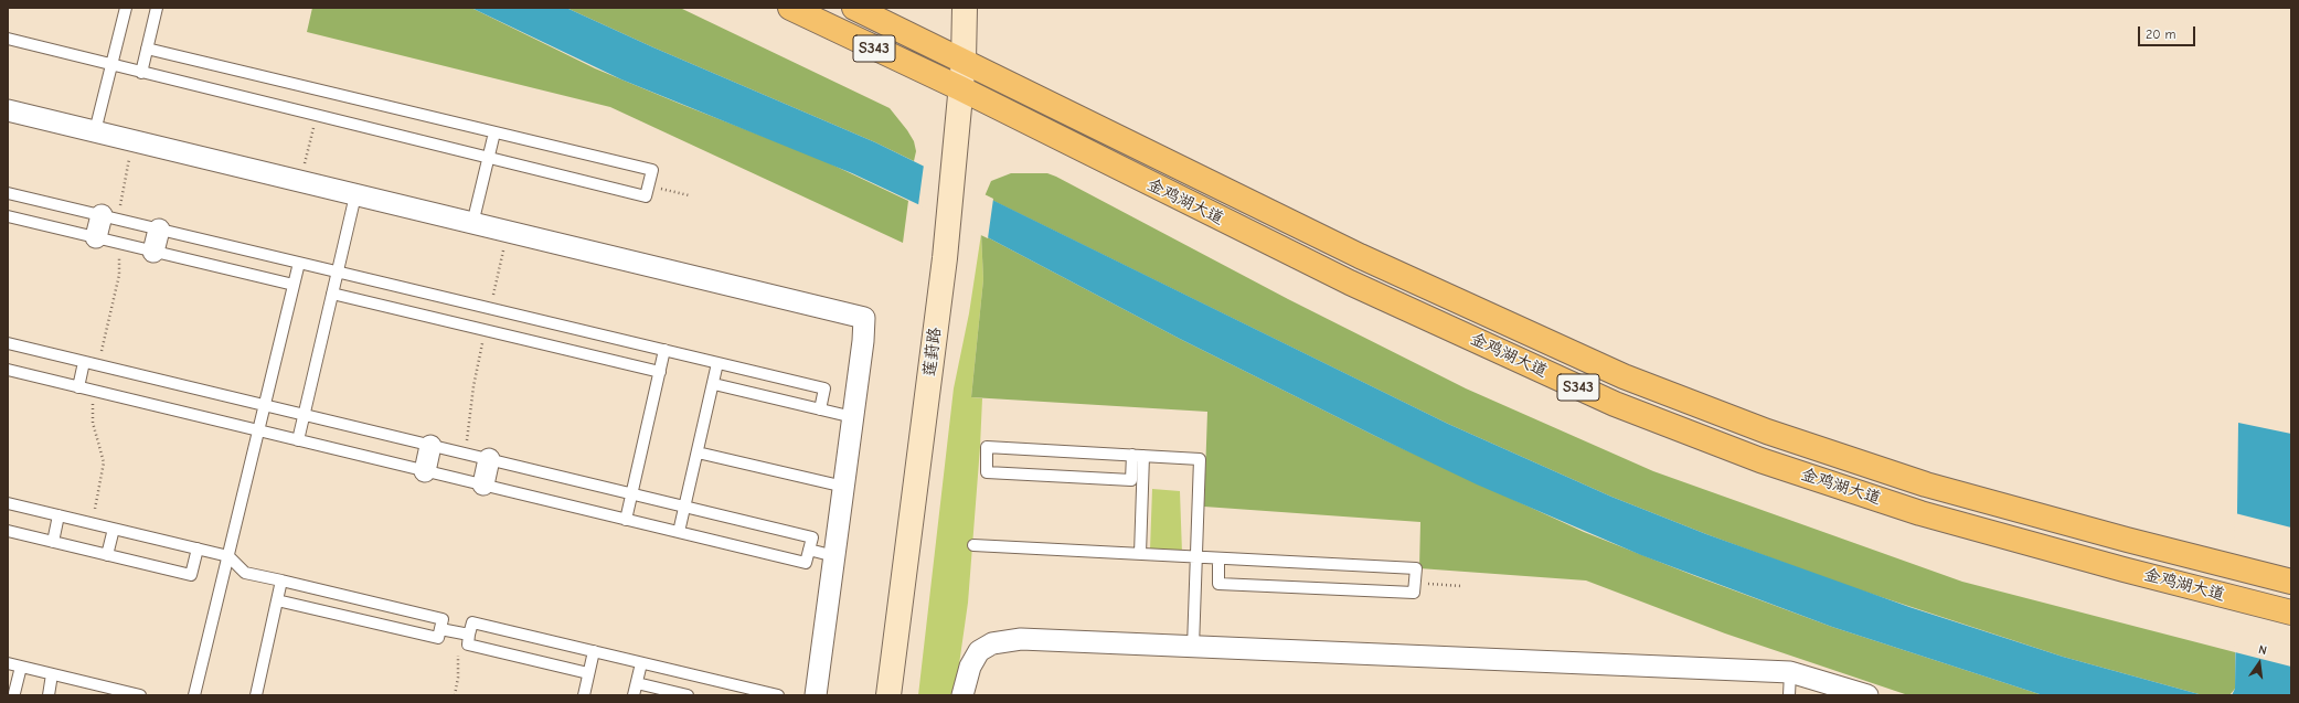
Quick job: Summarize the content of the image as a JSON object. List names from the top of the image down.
{
  "streets": {
    "main road": ["S343", "金鸡湖大道", "莲葑路"]
  },
  "crossings": [
    ["金鸡湖大道", "莲葑路"]
  ],
  "scale_bar": "20 m",
  "north": "top"
}
